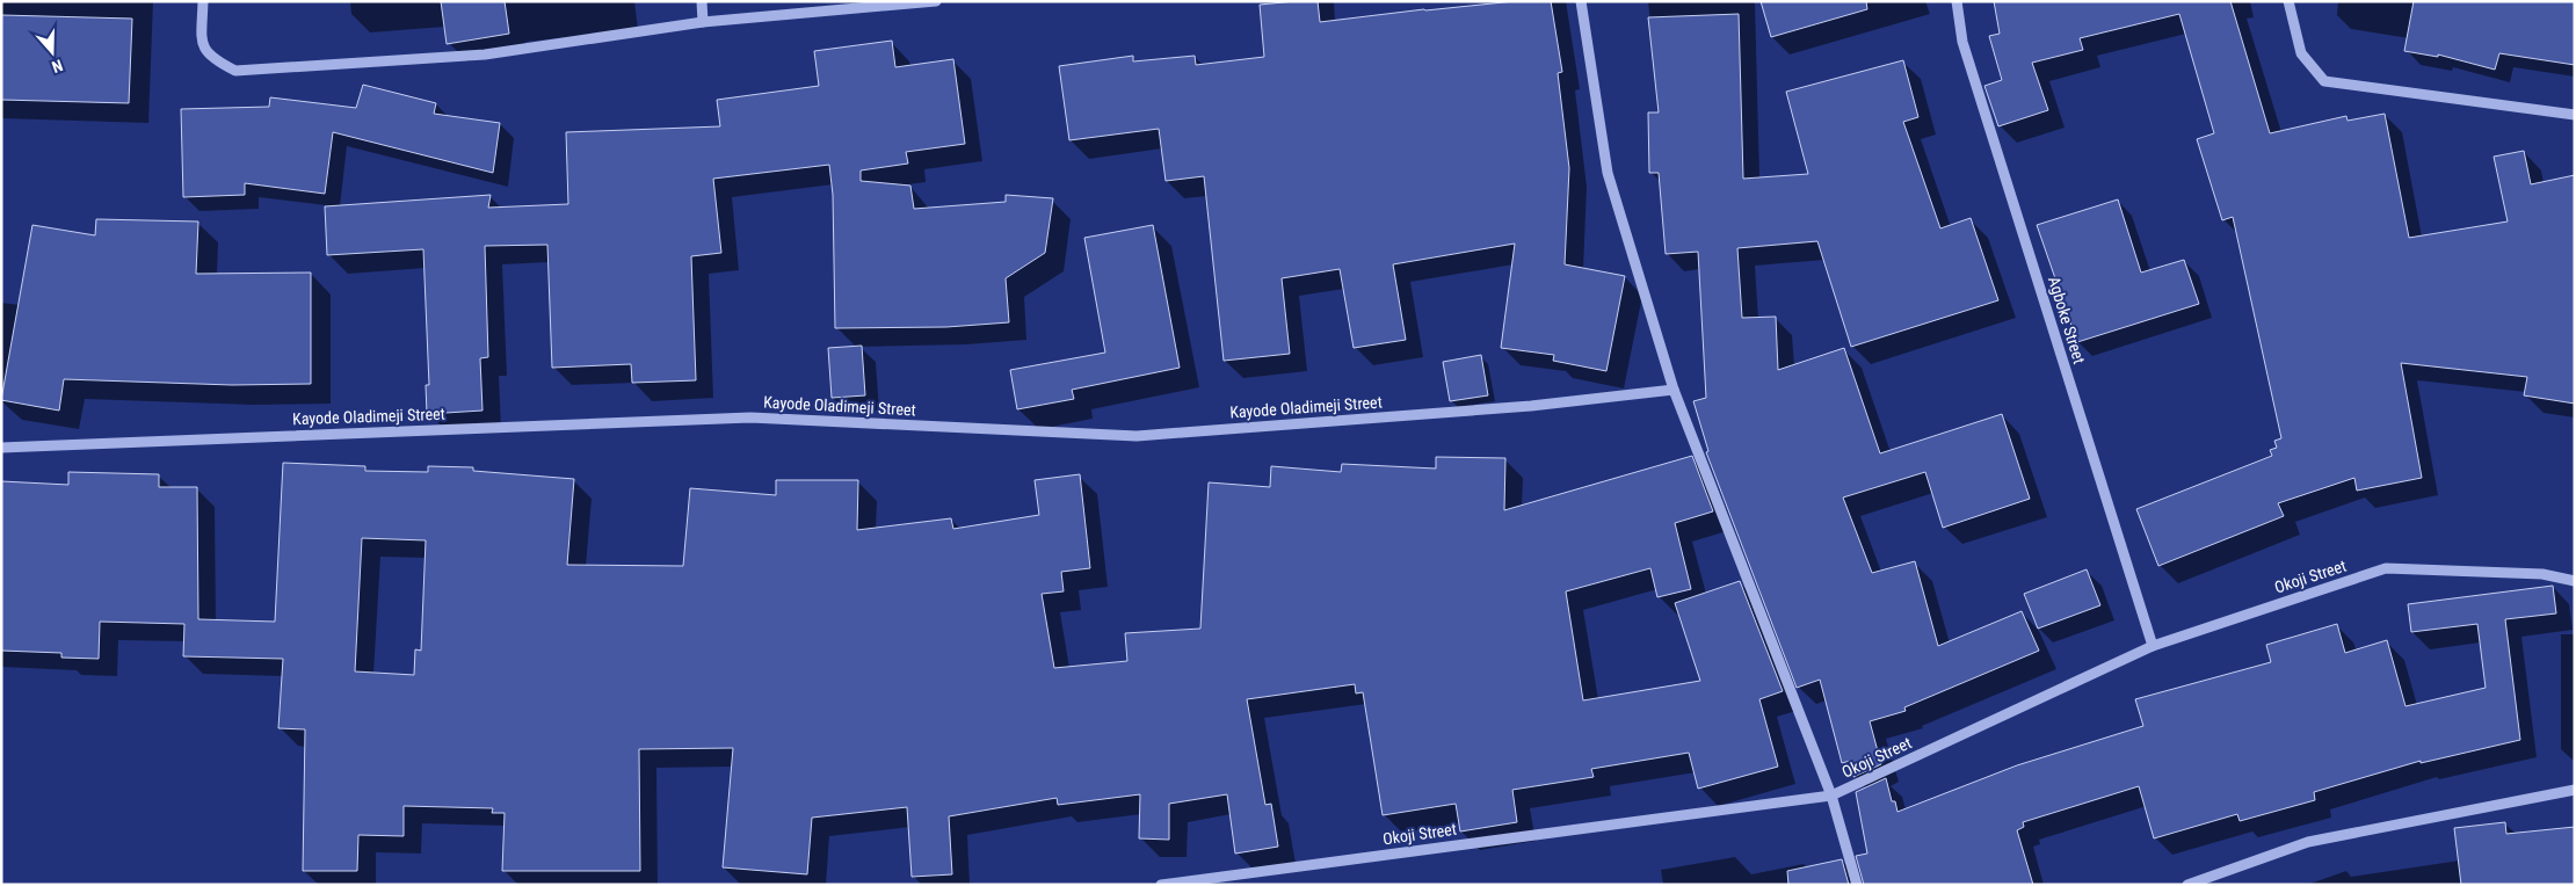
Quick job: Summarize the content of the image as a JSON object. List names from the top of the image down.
{
  "streets": {
    "street": ["Agboke Street", "Kayode Oladimeji Street", "Okoji Street"]
  },
  "crossings": [
    ["Agboke Street", "Okoji Street"]
  ],
  "north": "bottom"
}
